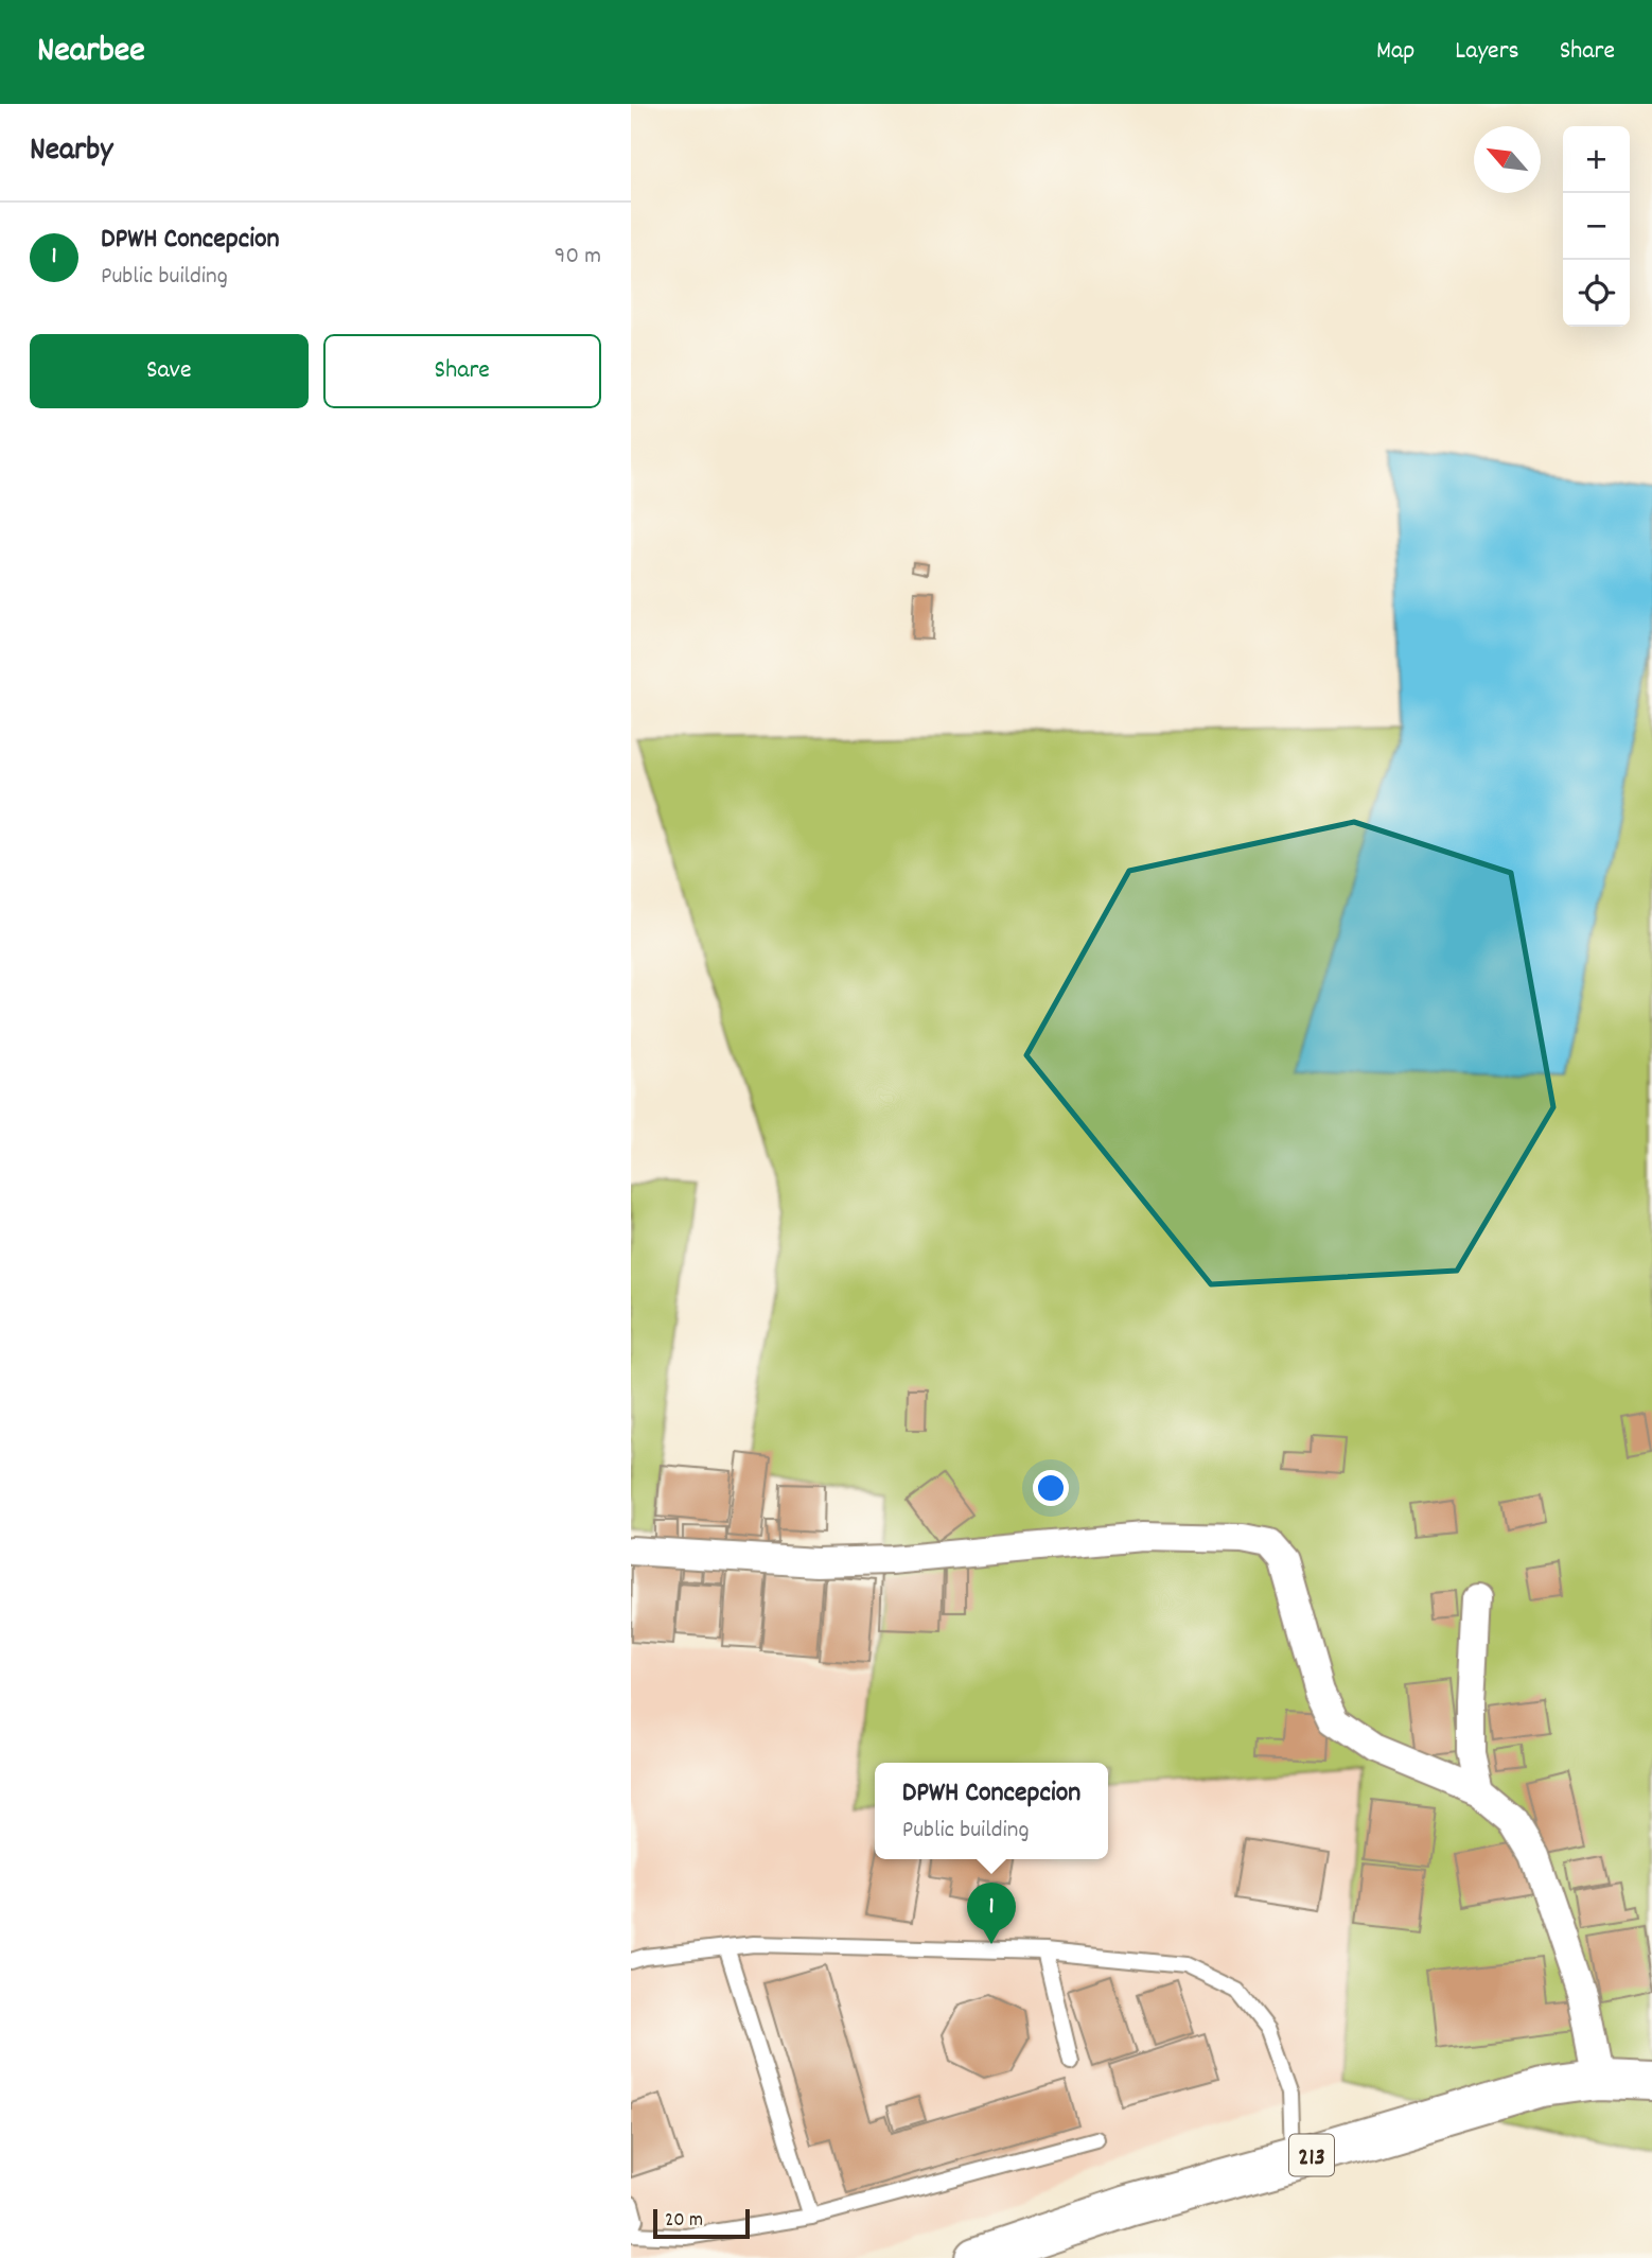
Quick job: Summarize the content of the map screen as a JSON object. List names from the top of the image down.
{
  "streets": {
    "main road": ["213"]
  },
  "scale_bar": "20 m",
  "north": "top left",
  "page": {
    "header": "Nearbee",
    "nav": ["Map", "Layers", "Share"],
    "heading": "Nearby",
    "map_buttons": ["+", "−"],
    "list": [
      {
        "mark": "1",
        "name": "DPWH Concepcion",
        "note": "Public building",
        "value": "90 m"
      }
    ],
    "buttons": ["Save", "Share"],
    "popup": ["DPWH Concepcion", "Public building"],
    "pins": "1",
    "scale": "20 m"
  }
}
